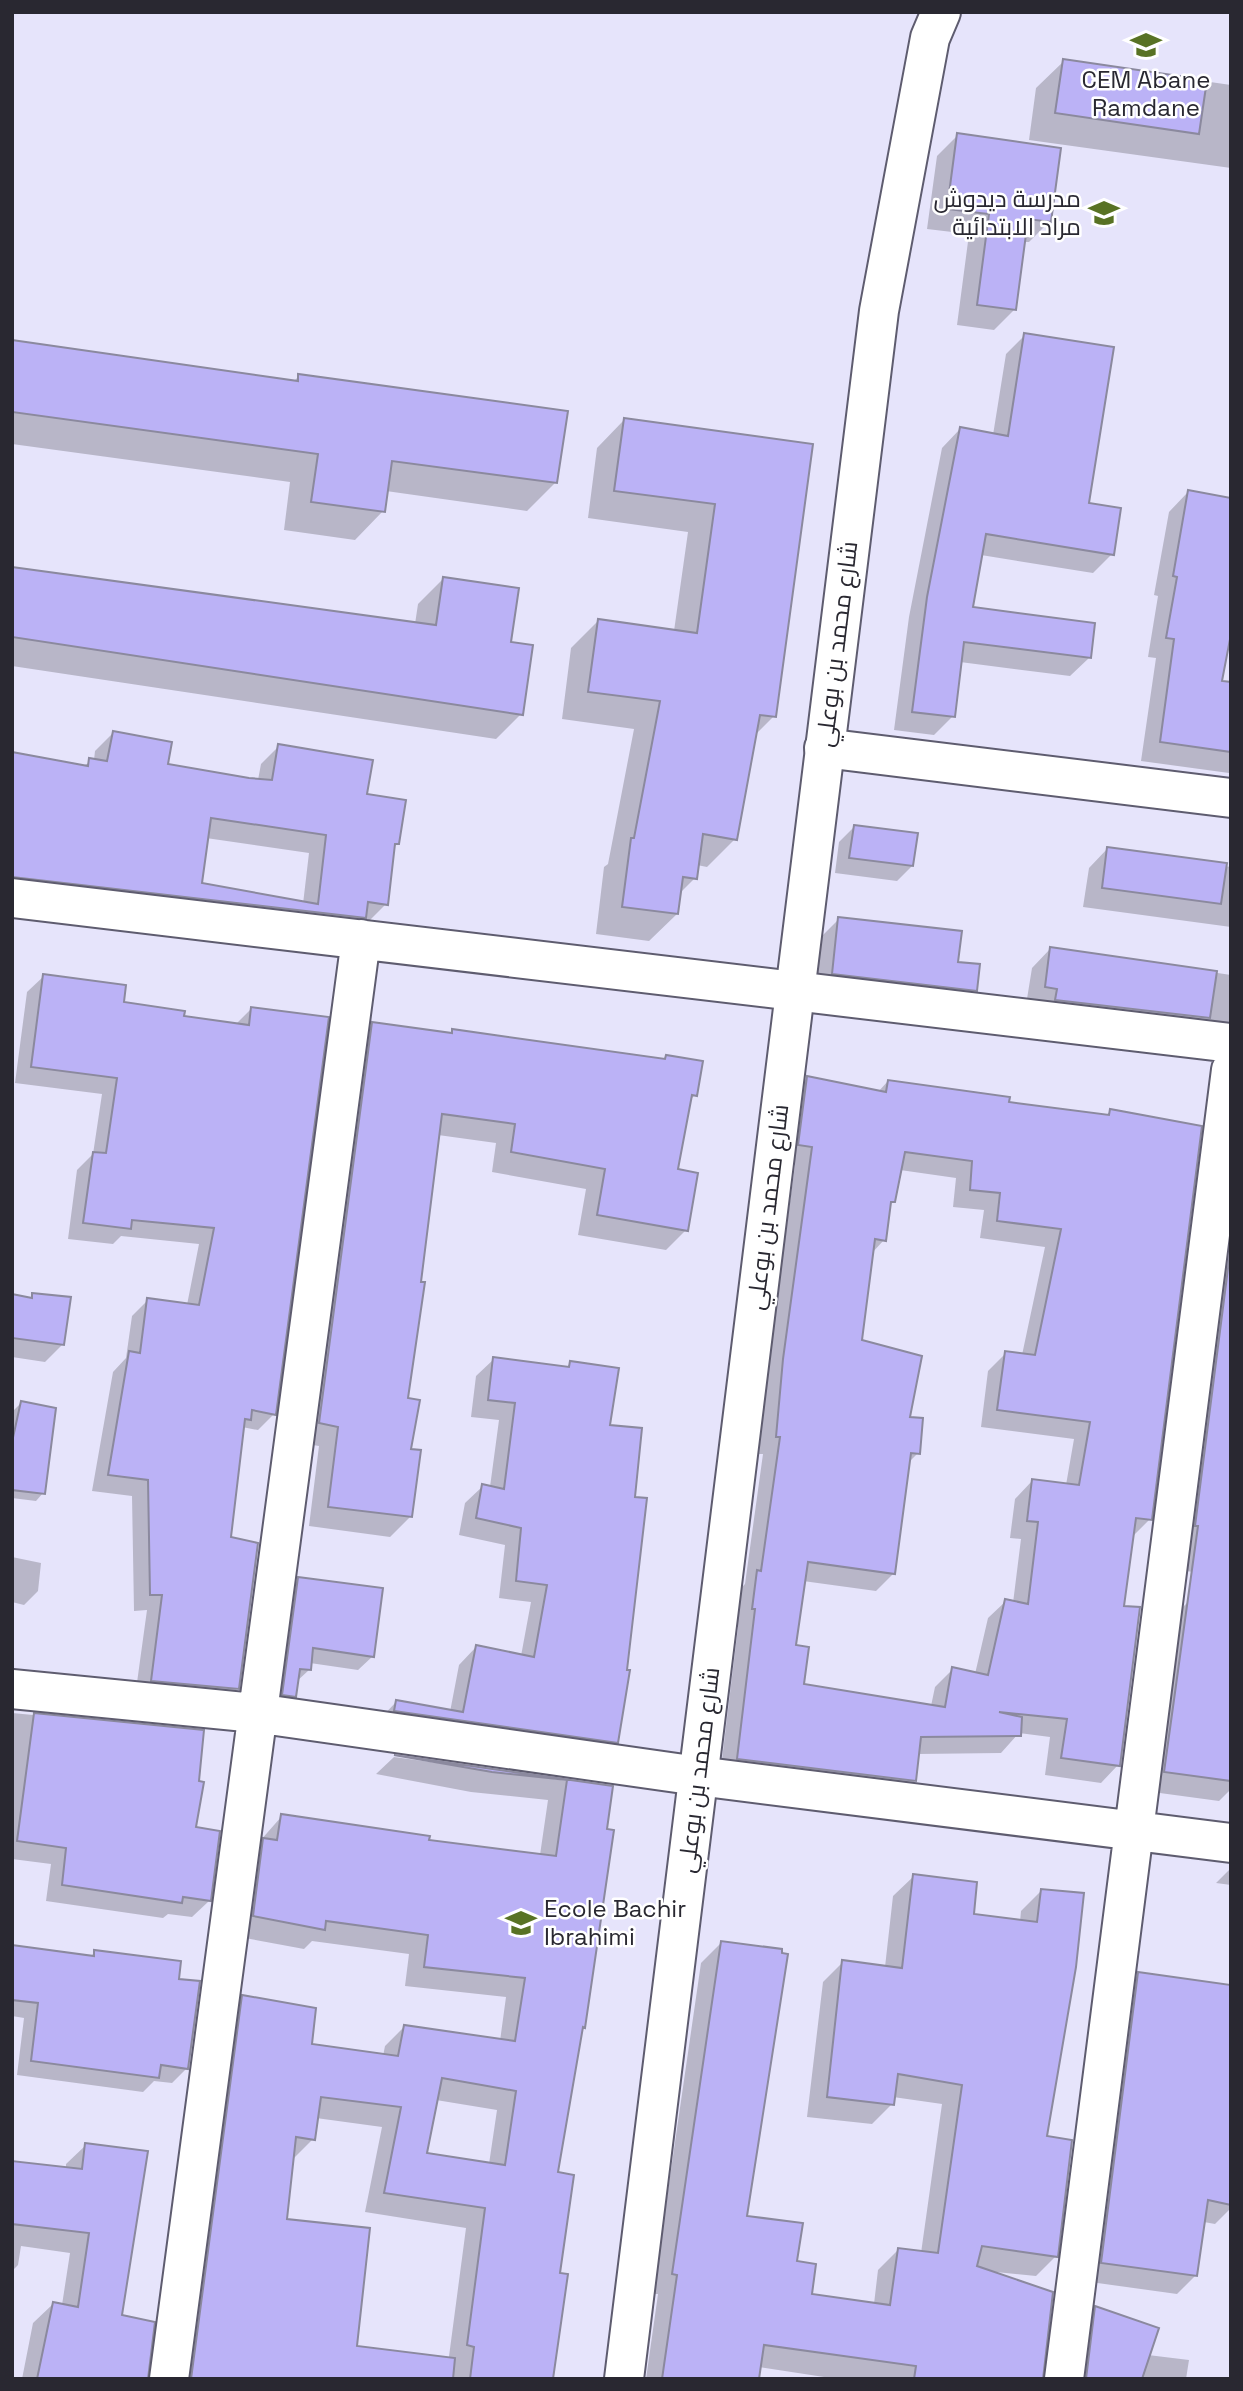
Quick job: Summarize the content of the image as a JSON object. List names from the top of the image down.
{
  "streets": {
    "street": ["شارع محمد بن بوعلي"]
  },
  "places": {
    "school or university": ["CEM Abane Ramdane", "مدرسة ديدوش مراد الابتدائية", "Ecole Bachir Ibrahimi"]
  }
}
